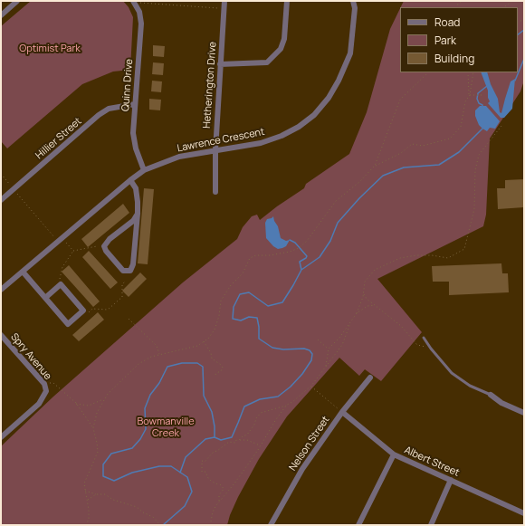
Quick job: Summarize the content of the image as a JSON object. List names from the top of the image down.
{
  "streets": {
    "street": [
      "Quinn Drive",
      "Hetherington Drive",
      "Hillier Street",
      "Lawrence Crescent",
      "Spry Avenue",
      "Nelson Street",
      "Albert Street"
    ]
  },
  "crossings": [
    ["Quinn Drive", "Hillier Street"],
    ["Quinn Drive", "Lawrence Crescent"],
    ["Hetherington Drive", "Lawrence Crescent"],
    ["Nelson Street", "Albert Street"]
  ],
  "parks": ["Optimist Park", "Bowmanville Creek"],
  "legend": ["Road", "Park", "Building"]
}
